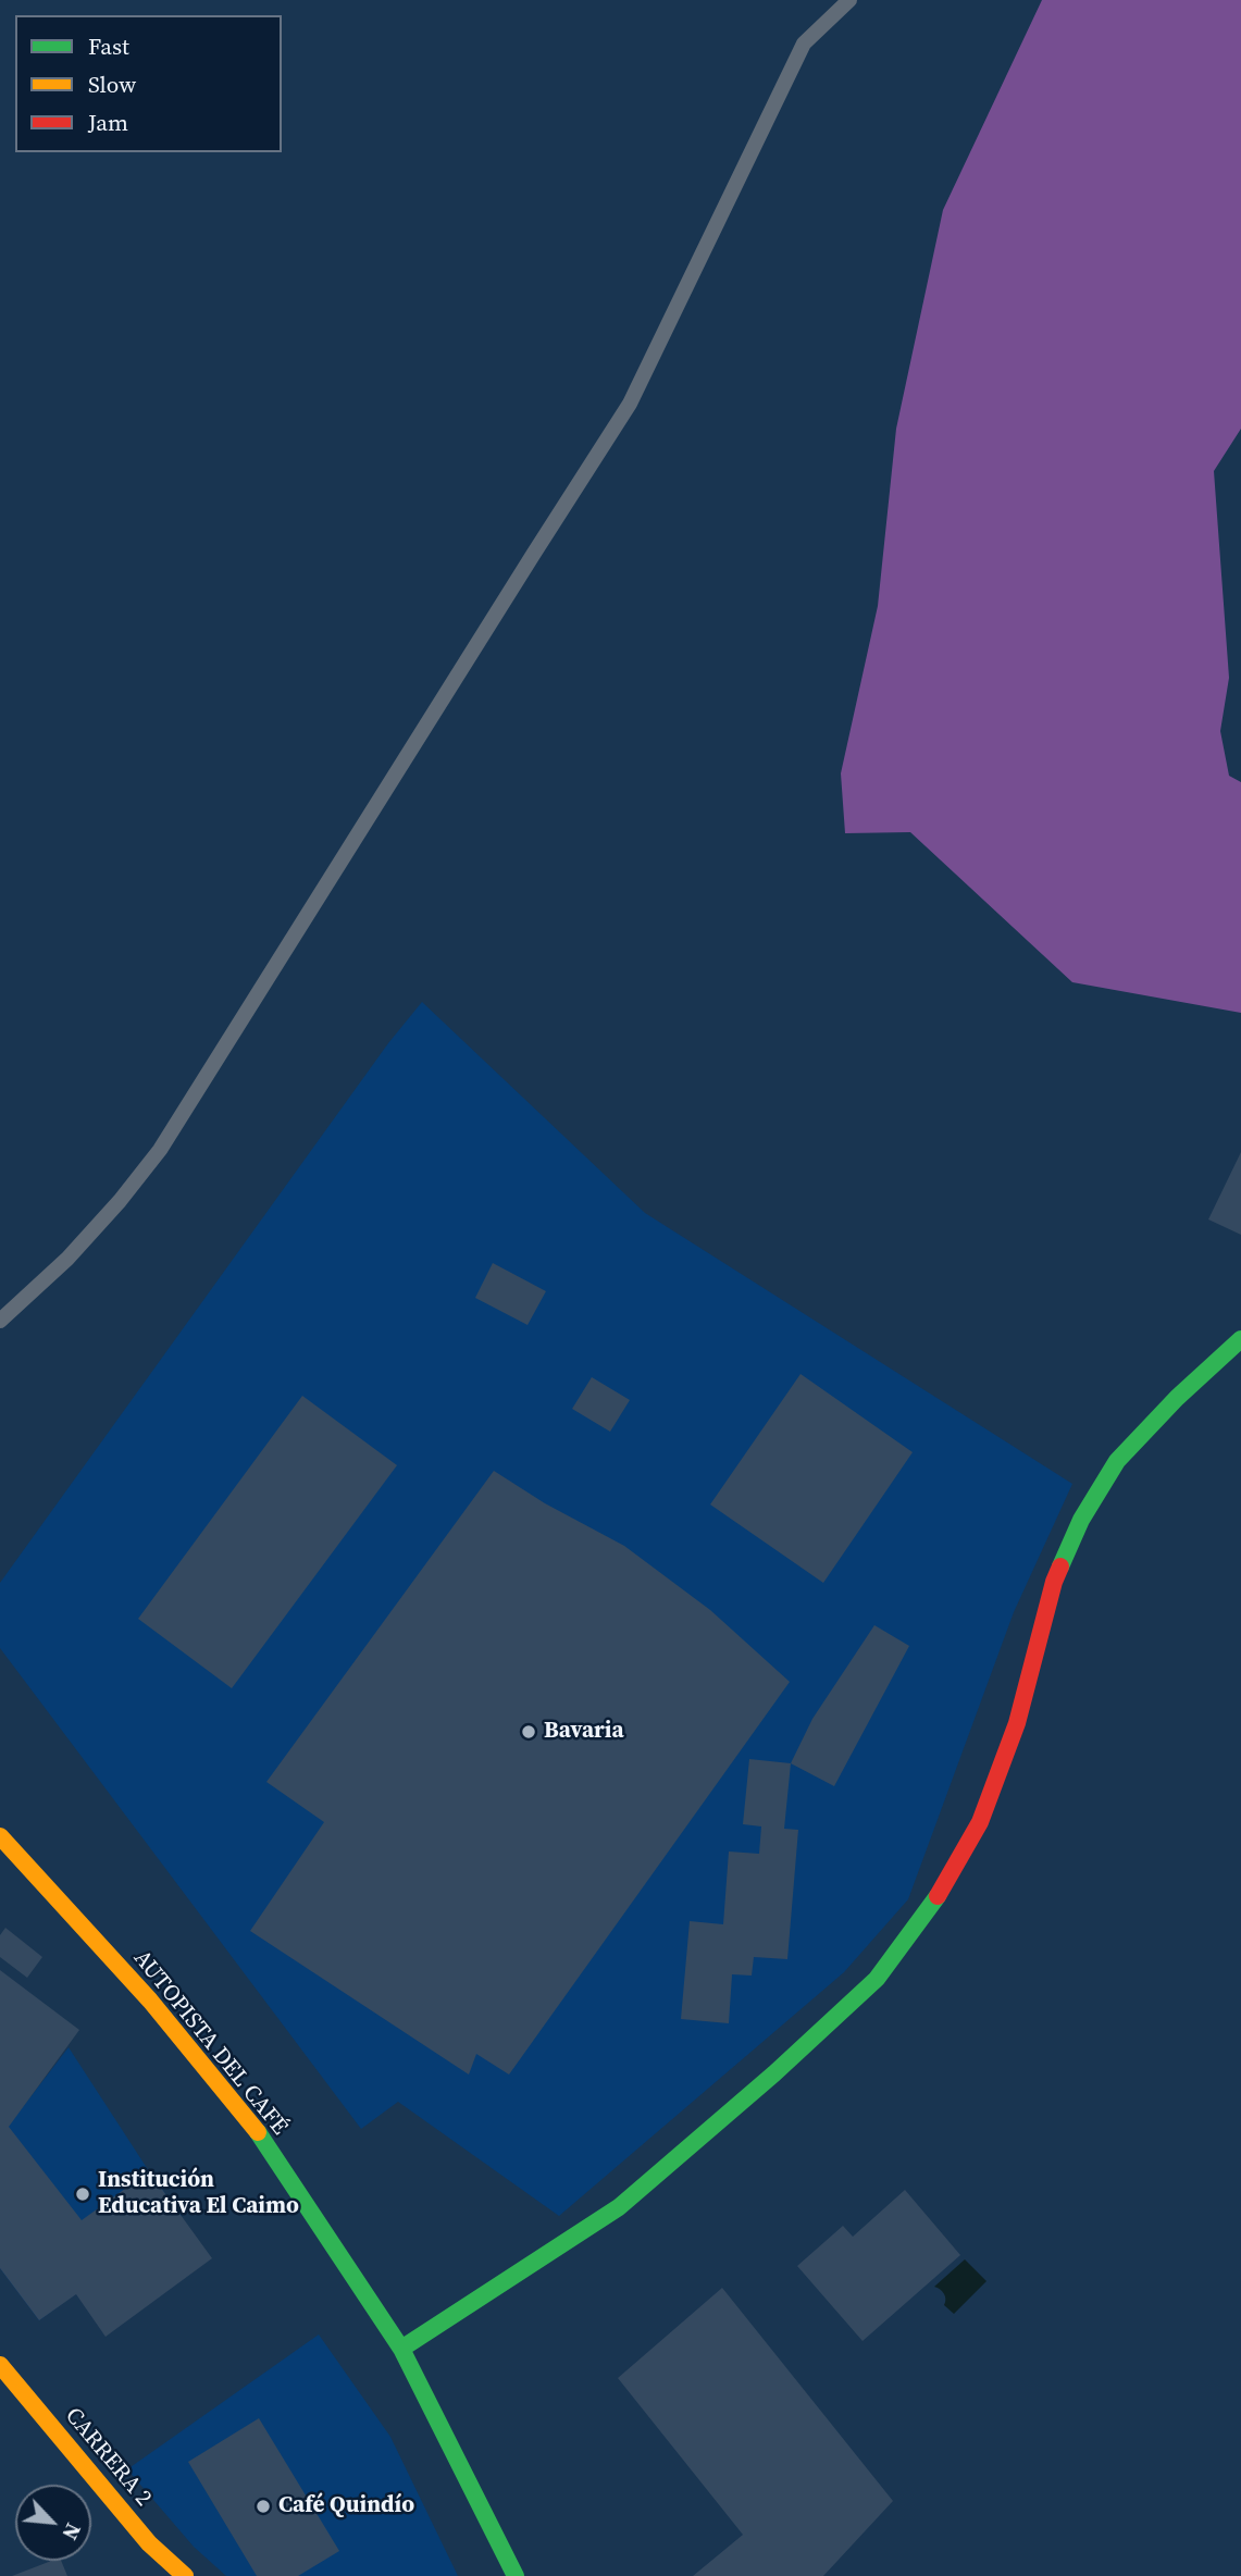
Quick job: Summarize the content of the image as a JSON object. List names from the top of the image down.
{
  "streets": {
    "main road": ["AUTOPISTA DEL CAFÉ", "CARRERA 2"]
  },
  "places": ["Bavaria", "Institución Educativa El Caimo", "Café Quindío"],
  "legend": ["Fast", "Slow", "Jam"],
  "north": "bottom right"
}
